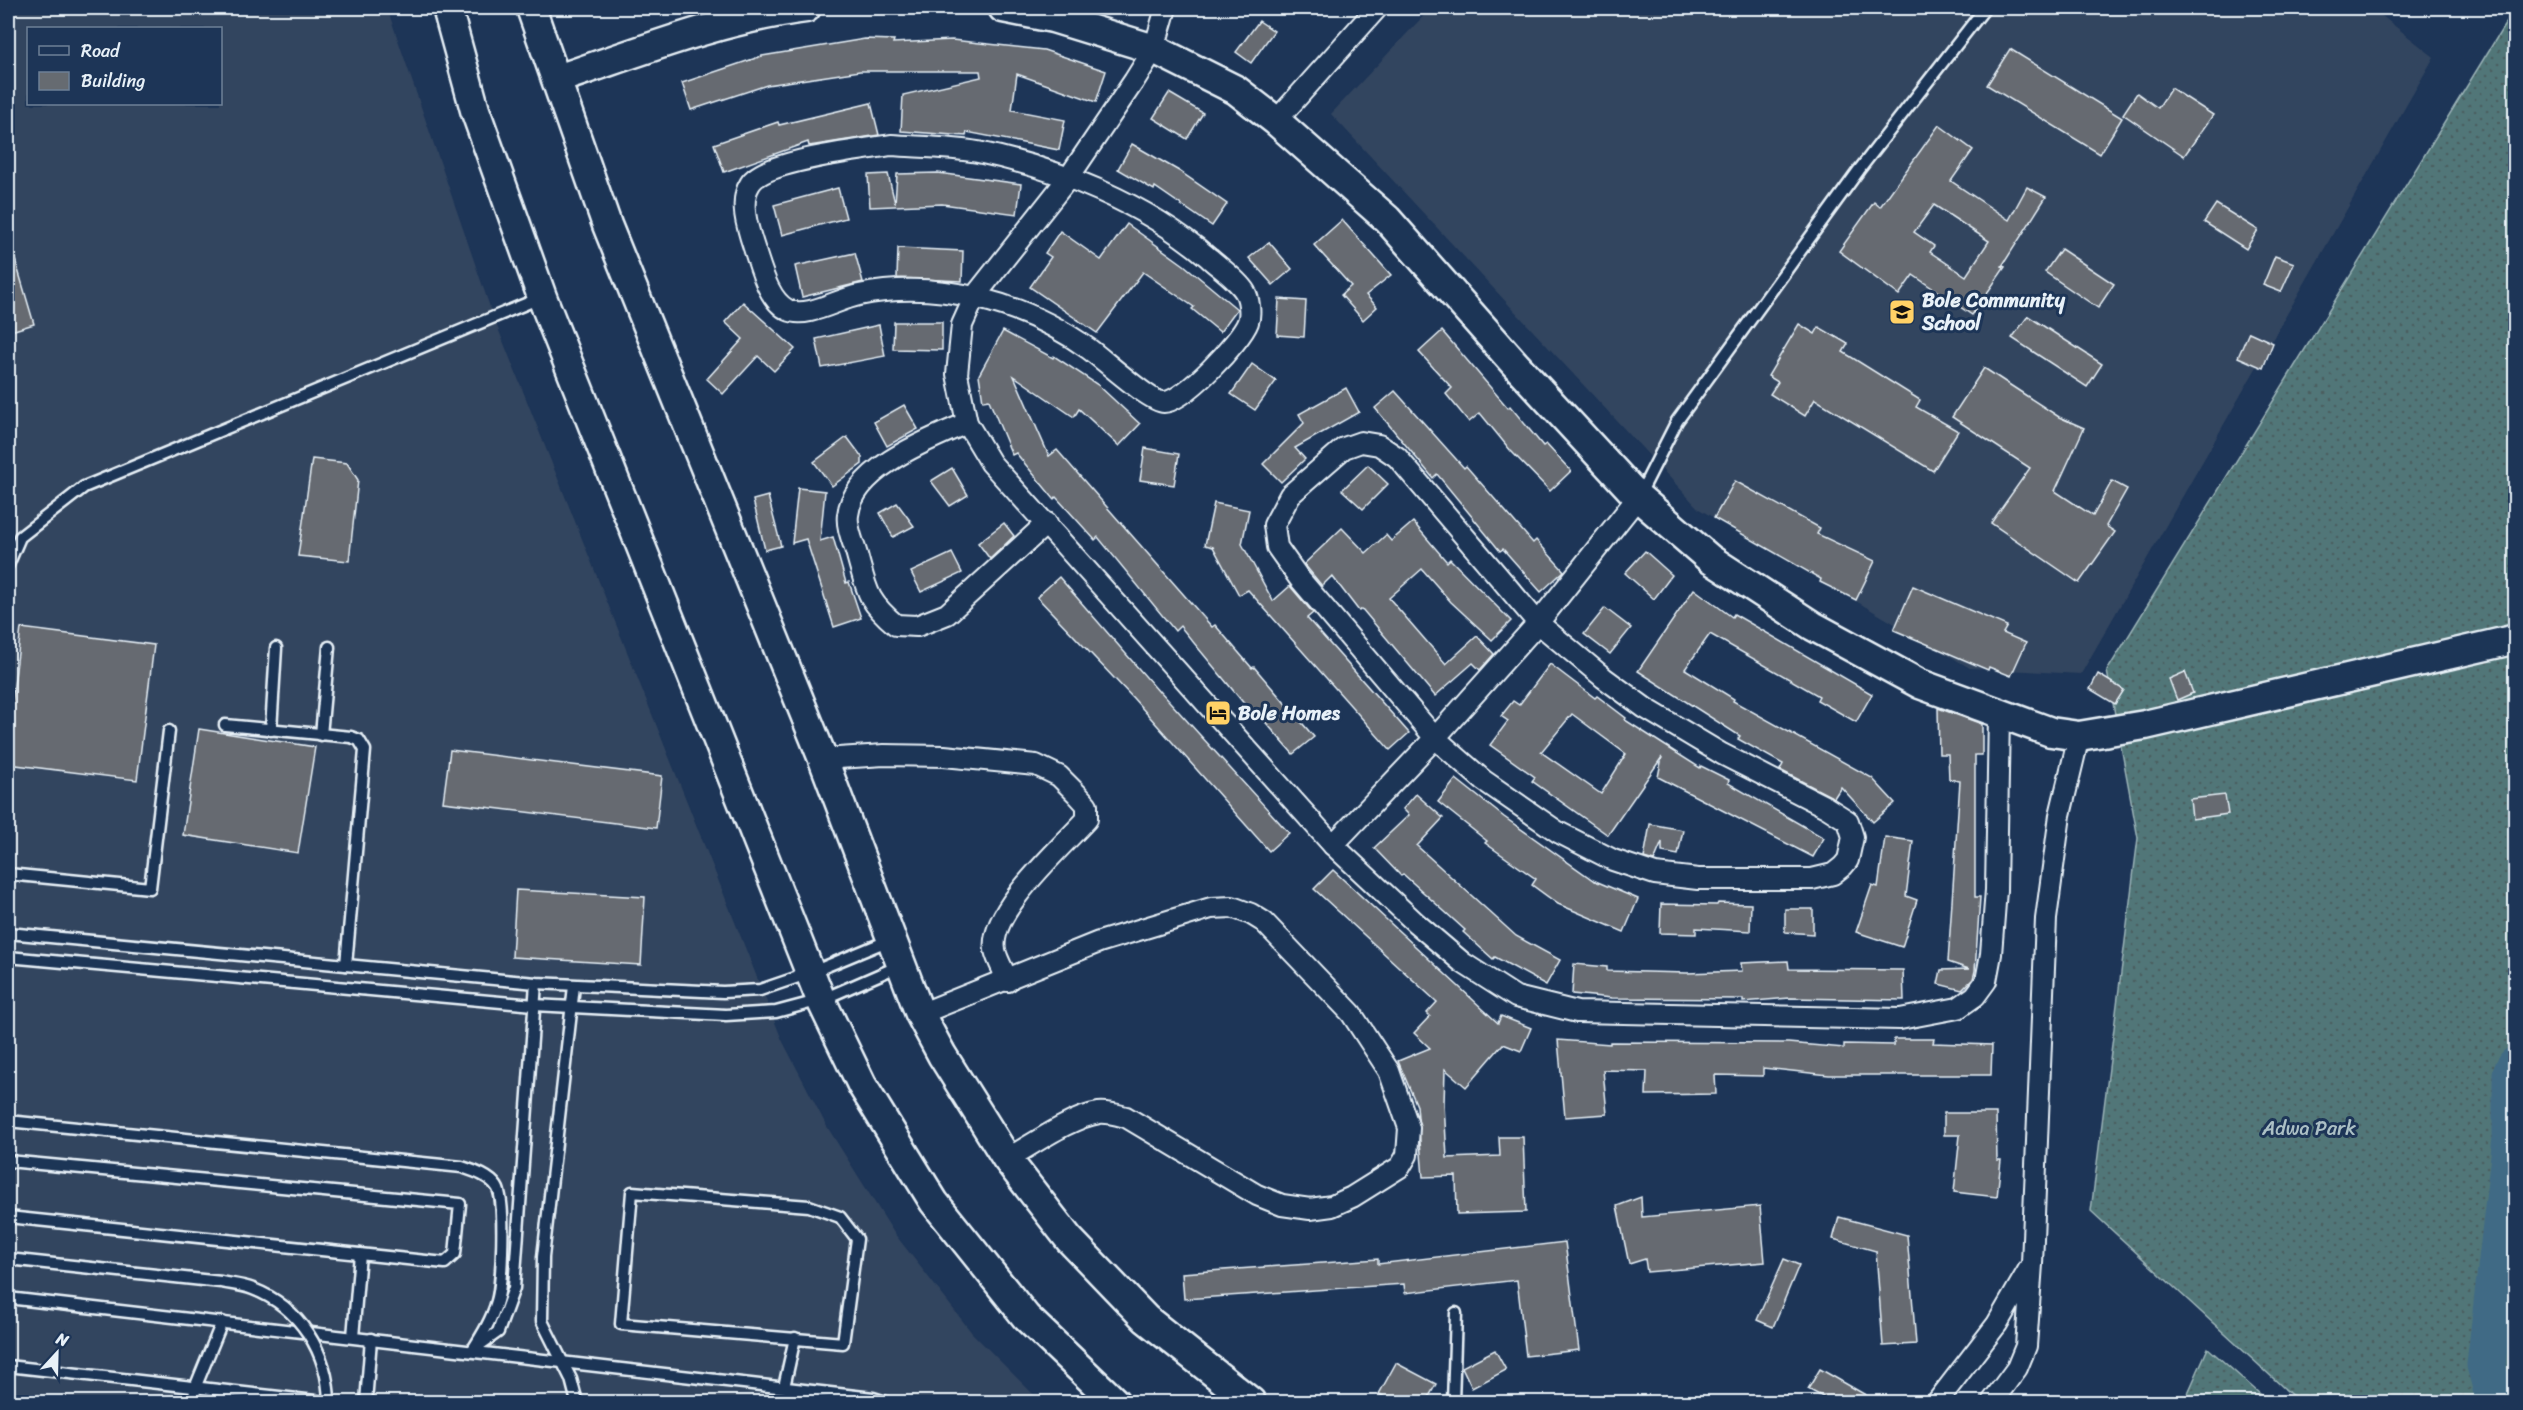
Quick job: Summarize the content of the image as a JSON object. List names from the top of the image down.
{
  "parks": ["Adwa Park"],
  "places": {
    "school or university": ["Bole Community School"],
    "hotel": ["Bole Homes"]
  },
  "legend": ["Road", "Building"],
  "north": "top"
}
